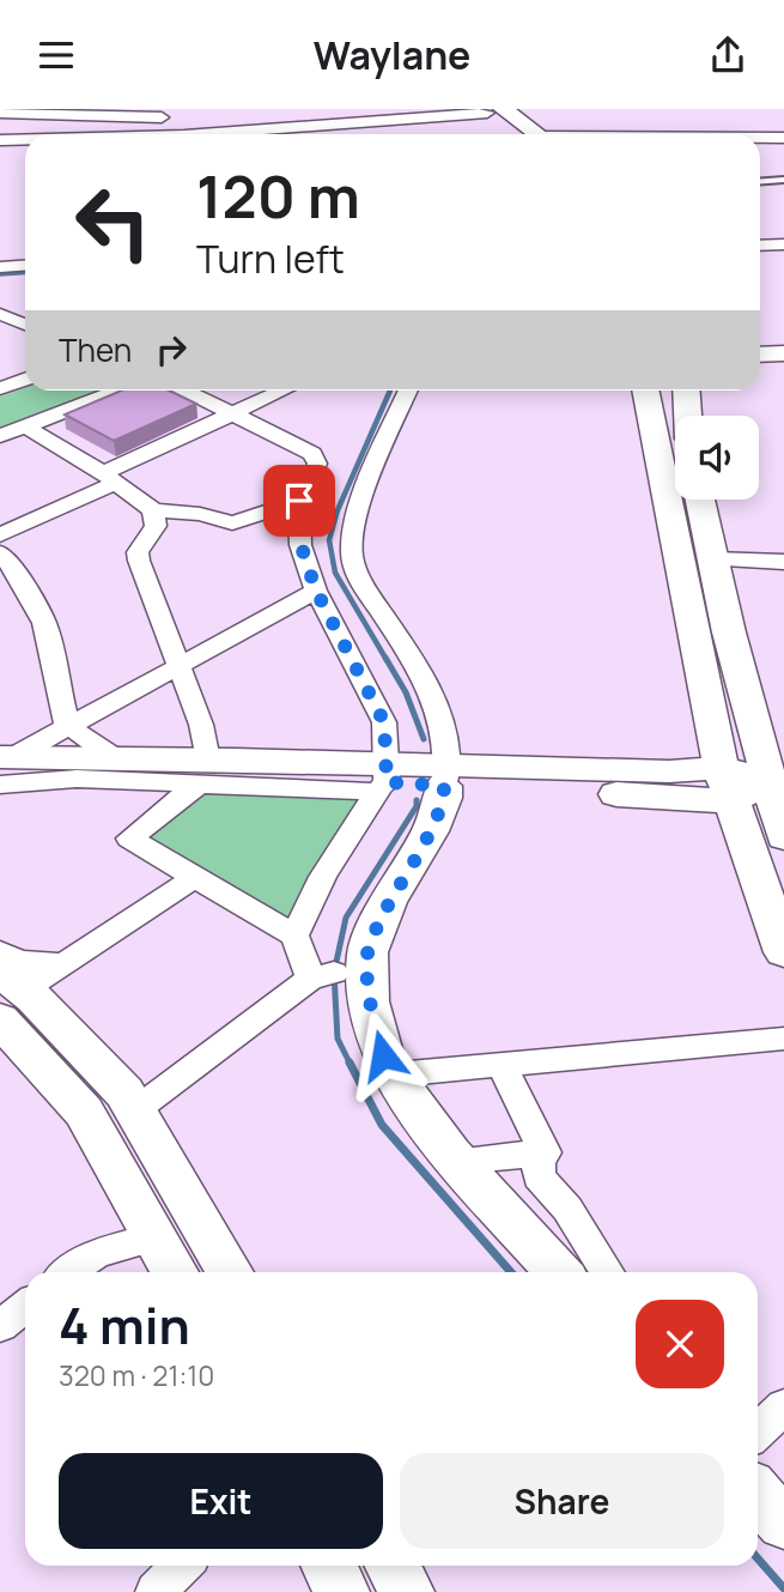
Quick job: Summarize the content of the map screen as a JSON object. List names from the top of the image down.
{
  "page": {
    "header": "Waylane",
    "turn": ["120 m", "Turn left"],
    "then": "Then",
    "heading": ["4 min", "320 m · 21:10"],
    "buttons": ["Exit", "Share"]
  }
}
